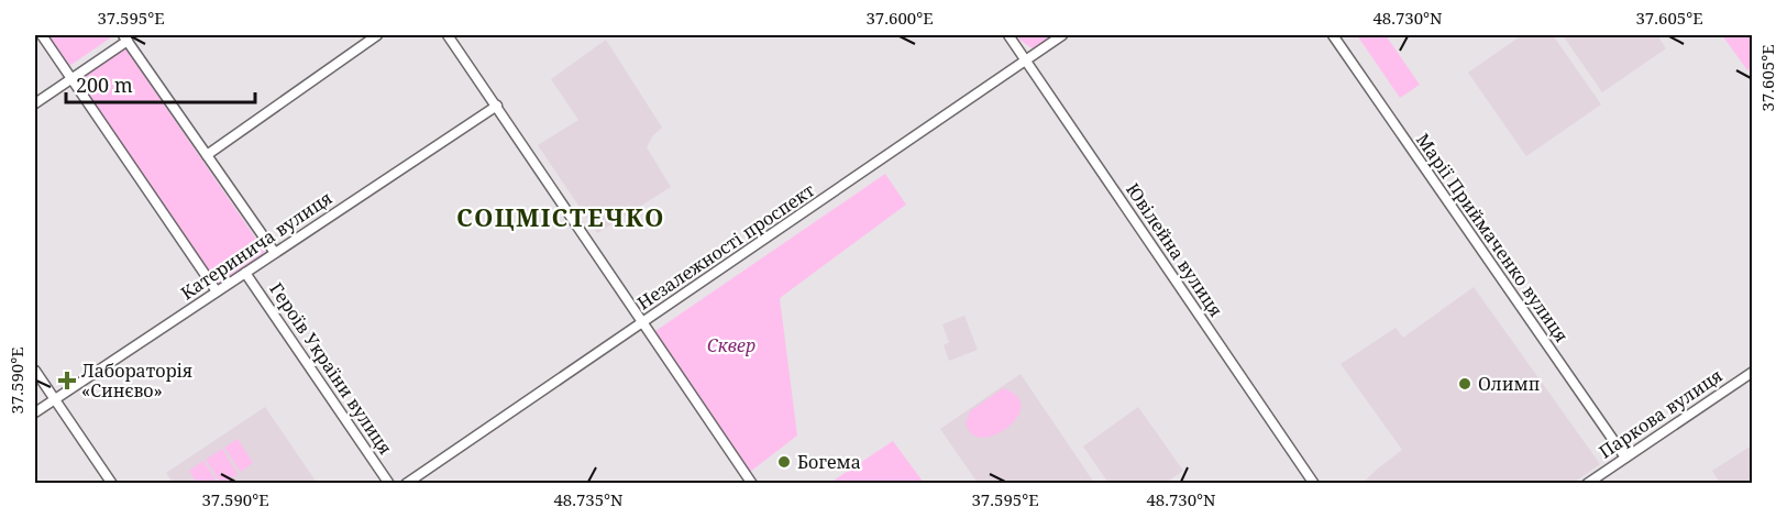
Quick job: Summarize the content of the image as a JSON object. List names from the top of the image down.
{
  "streets": {
    "street": [
      "Марії Приймаченко вулиця",
      "Катеринича вулиця",
      "Незалежності проспект",
      "Ювілейна вулиця",
      "Героїв України вулиця",
      "Паркова вулиця"
    ]
  },
  "crossings": [
    ["Марії Приймаченко вулиця", "Паркова вулиця"],
    ["Катеринича вулиця", "Героїв України вулиця"],
    ["Незалежності проспект", "Ювілейна вулиця"]
  ],
  "districts": ["СОЦМІСТЕЧКО"],
  "parks": ["Сквер"],
  "places": {
    "health": ["Лабораторія «Синєво»"],
    "other": ["Олимп", "Богема"]
  },
  "scale_bar": "200 m",
  "coordinates": [
    "37.595°E",
    "37.600°E",
    "48.730°N",
    "37.605°E",
    "37.590°E",
    "48.735°N"
  ]
}
